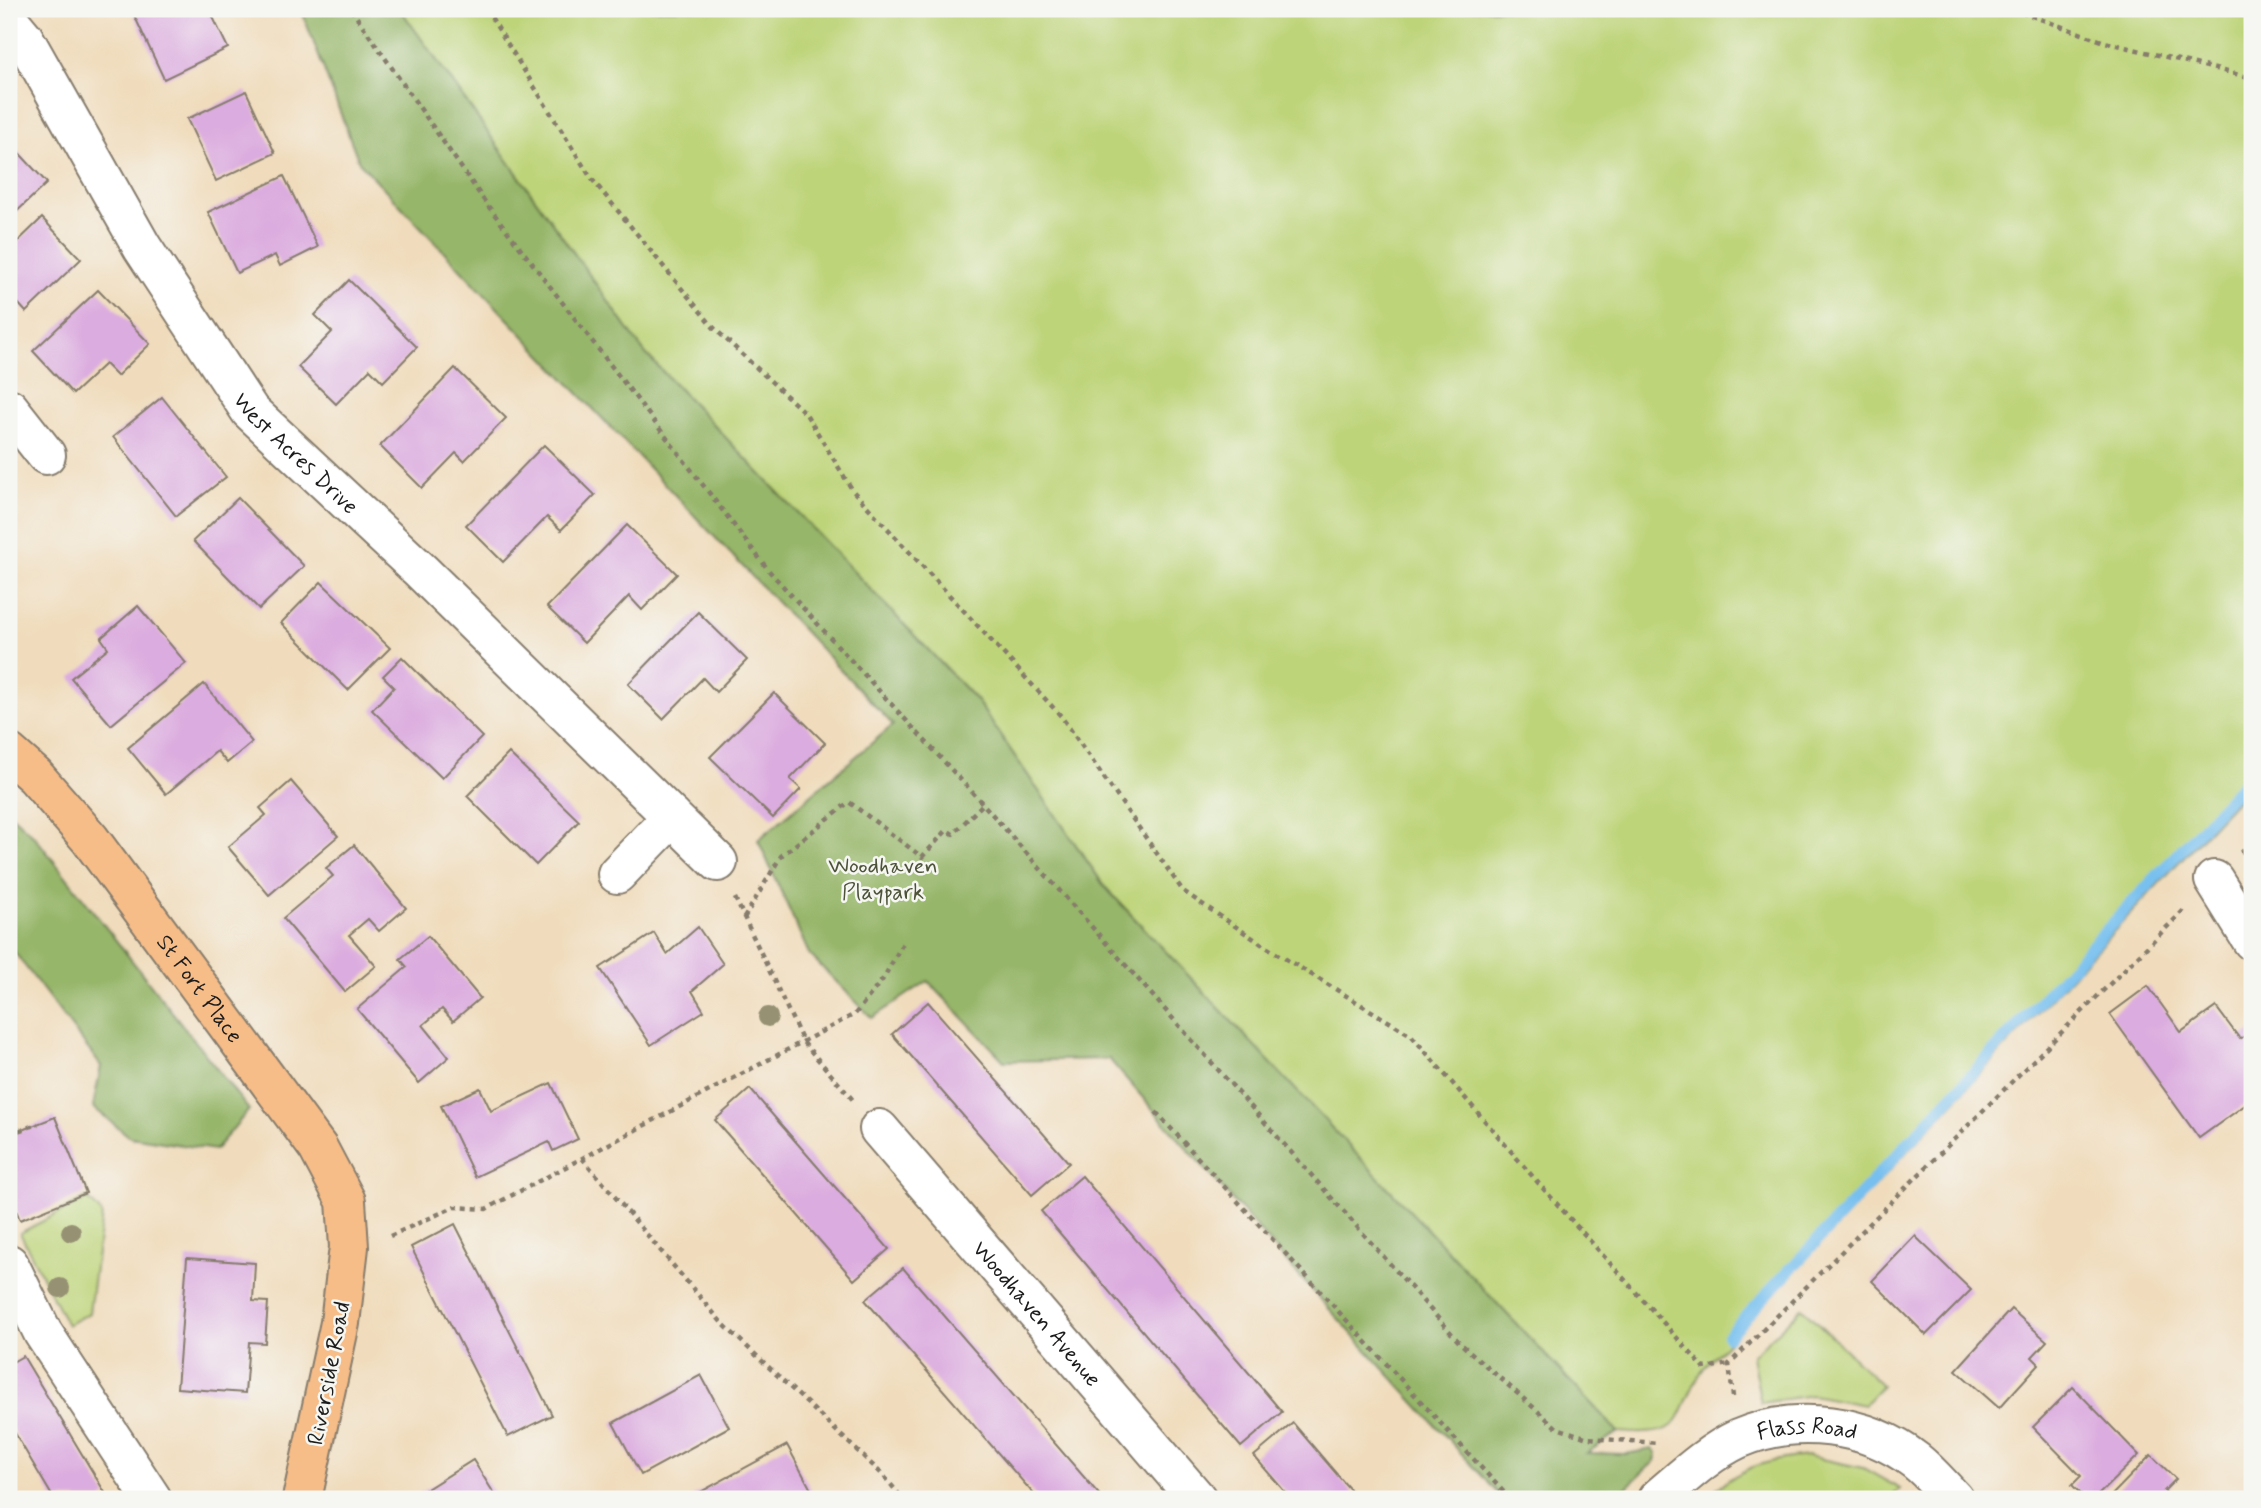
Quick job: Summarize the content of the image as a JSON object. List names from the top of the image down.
{
  "streets": {
    "main road": ["St Fort Place", "Riverside Road"],
    "street": ["West Acres Drive", "Woodhaven Avenue", "Flass Road"]
  },
  "crossings": [
    ["St Fort Place", "Riverside Road"]
  ],
  "parks": ["Woodhaven Playpark"]
}
